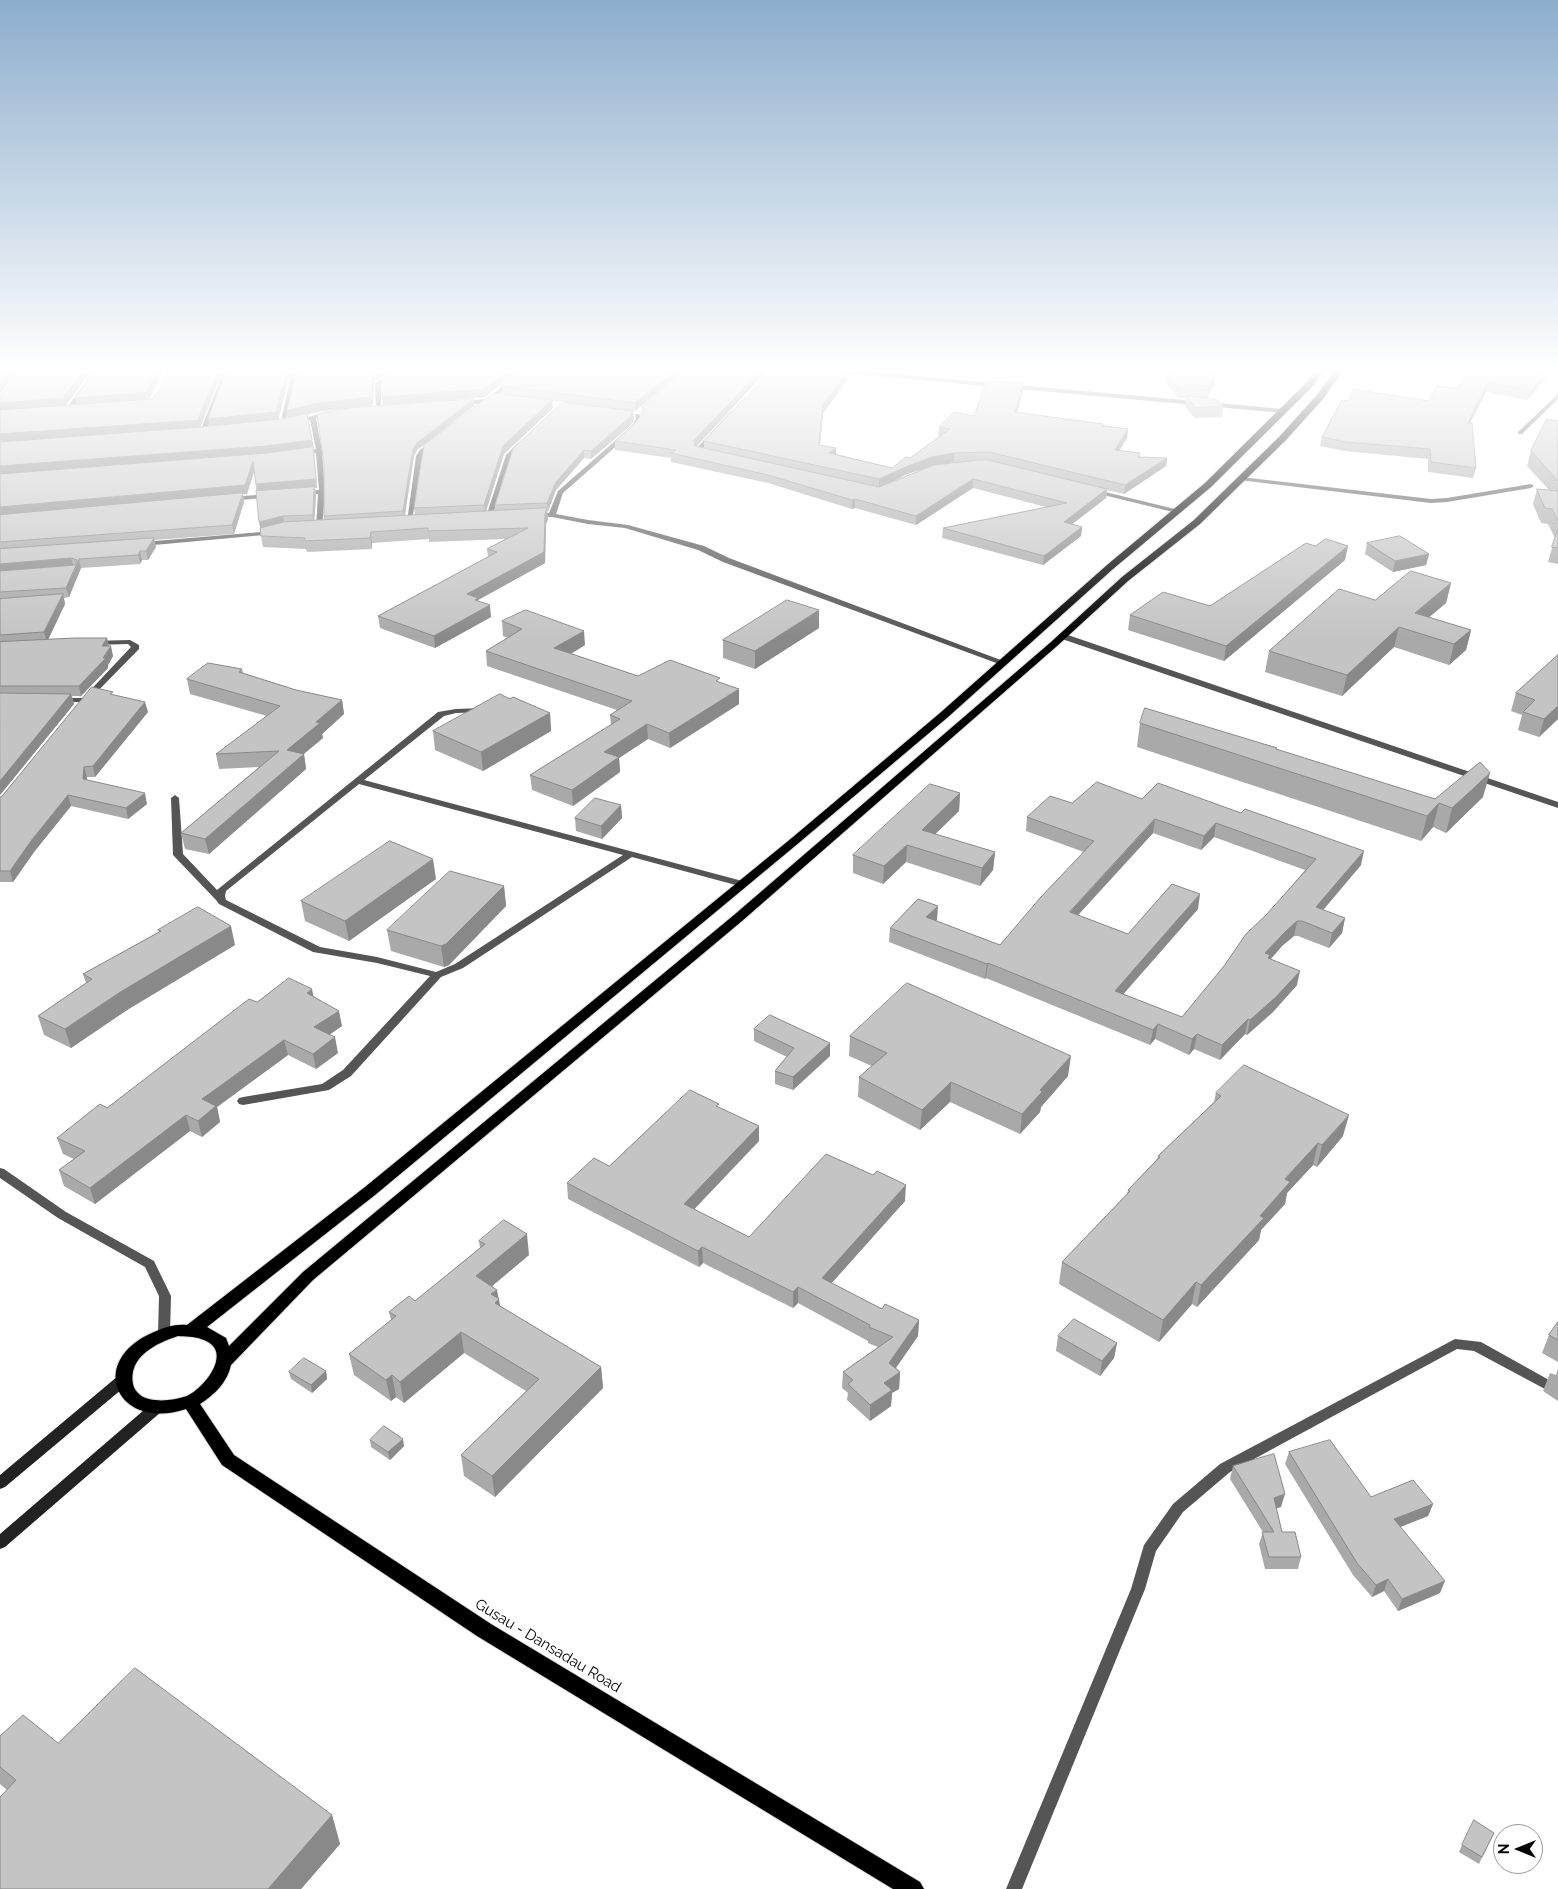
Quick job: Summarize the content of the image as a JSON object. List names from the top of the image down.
{
  "streets": {
    "main road": ["Gusau - Dansadau Road"]
  },
  "north": "left"
}
